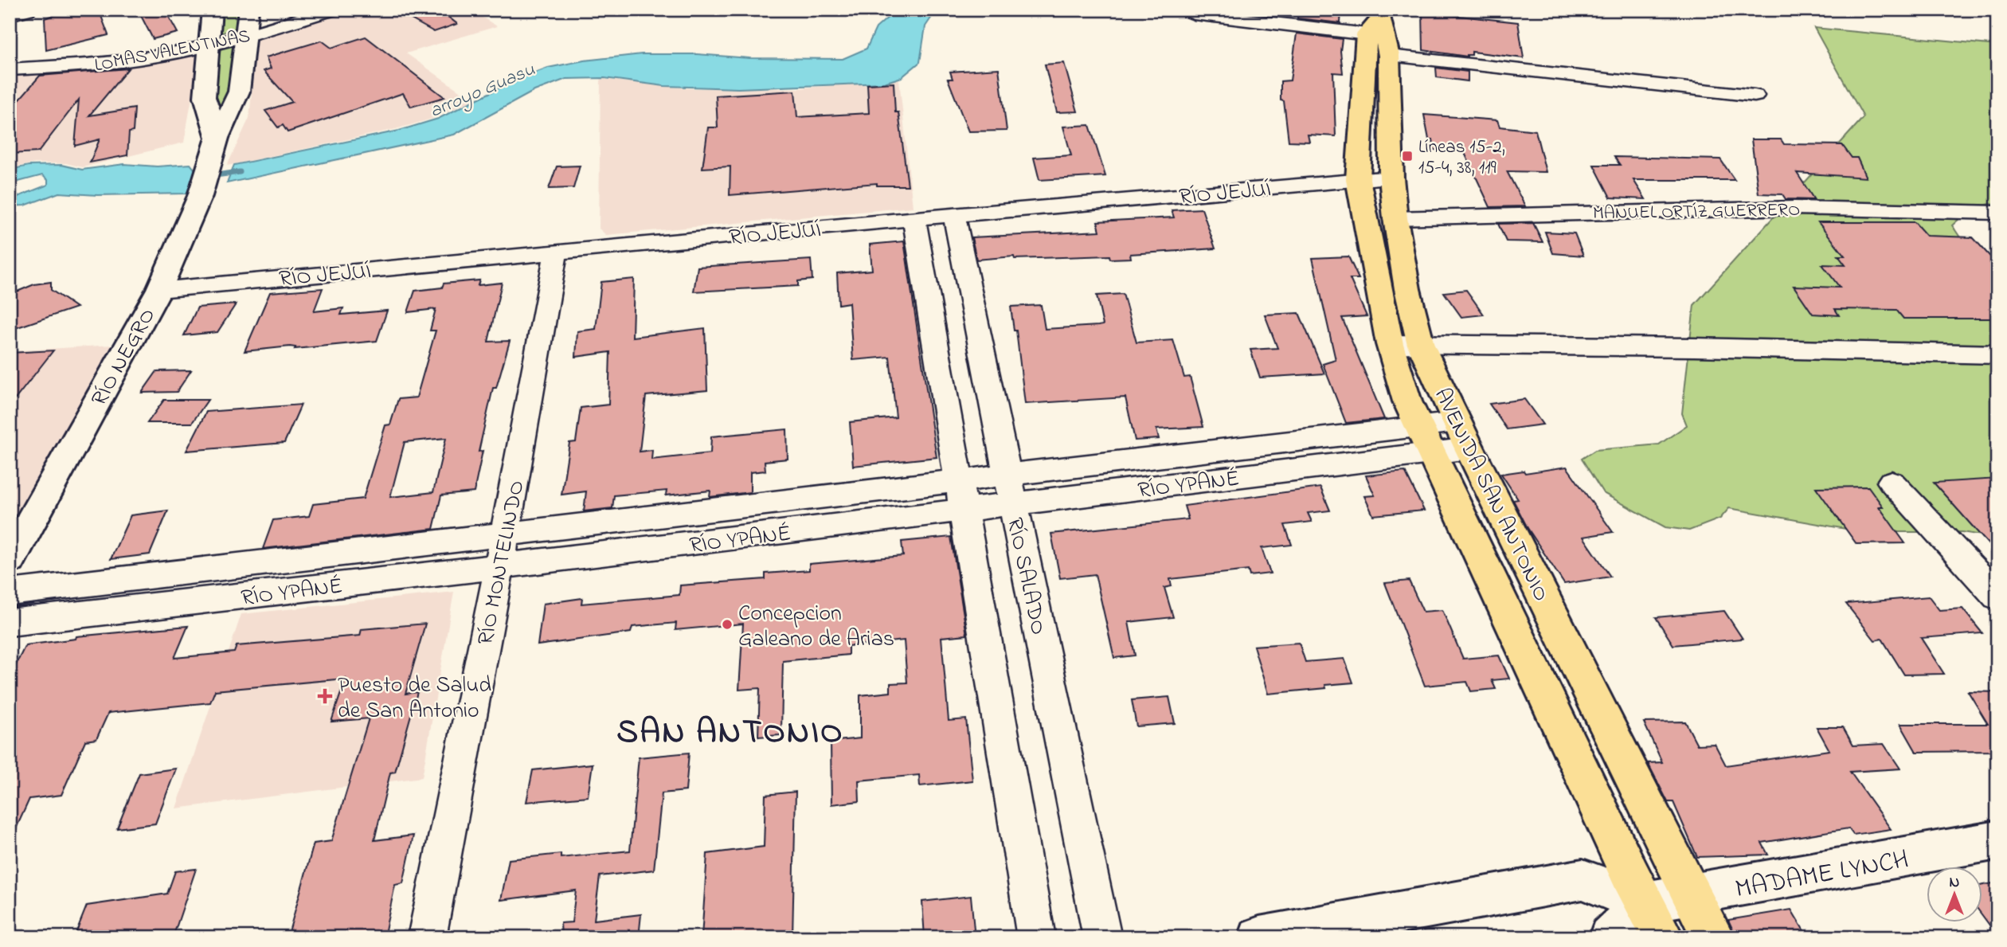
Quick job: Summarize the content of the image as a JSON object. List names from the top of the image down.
{
  "streets": {
    "main road": ["AVENIDA SAN ANTONIO"],
    "street": [
      "LOMAS VALENTINAS",
      "RÍO JEJUÍ",
      "MANUEL ORTÍZ GUERRERO",
      "RÍO NEGRO",
      "RÍO YPANÉ",
      "RÍO MONTELINDO",
      "RÍO SALADO",
      "MADAME LYNCH"
    ]
  },
  "crossings": [
    ["LOMAS VALENTINAS", "RÍO NEGRO"],
    ["RÍO JEJUÍ", "RÍO NEGRO"],
    ["RÍO JEJUÍ", "AVENIDA SAN ANTONIO"],
    ["RÍO JEJUÍ", "RÍO MONTELINDO"],
    ["RÍO JEJUÍ", "RÍO SALADO"],
    ["MANUEL ORTÍZ GUERRERO", "AVENIDA SAN ANTONIO"],
    ["RÍO YPANÉ", "AVENIDA SAN ANTONIO"],
    ["RÍO YPANÉ", "RÍO MONTELINDO"],
    ["RÍO YPANÉ", "RÍO SALADO"],
    ["AVENIDA SAN ANTONIO", "MADAME LYNCH"]
  ],
  "districts": ["SAN ANTONIO"],
  "water": ["arroyo Guasu"],
  "places": {
    "transit": ["Líneas 15-2, 15-4, 38, 119"],
    "other": ["Concepcion Galeano de Arias"],
    "health": ["Puesto de Salud de San Antonio"]
  },
  "north": "top"
}
